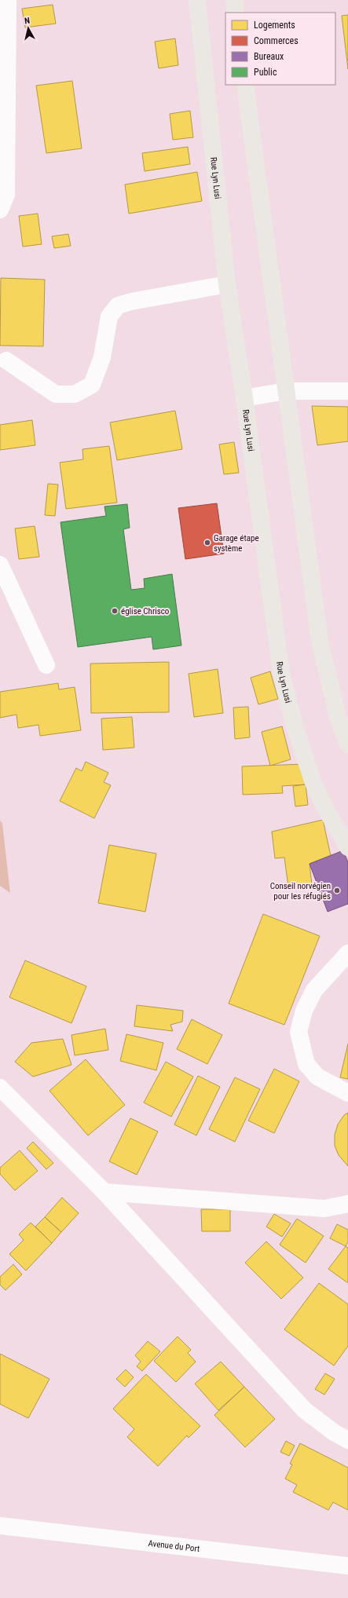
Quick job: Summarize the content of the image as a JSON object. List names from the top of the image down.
{
  "streets": {
    "main road": ["Rue Lyn Lusi"],
    "street": ["Avenue du Port"]
  },
  "places": ["Garage étape système", "église Chrisco", "Conseil norvégien pour les réfugiés"],
  "legend": [
    "Logements",
    "Commerces",
    "Bureaux",
    "Public"
  ],
  "north": "top"
}
